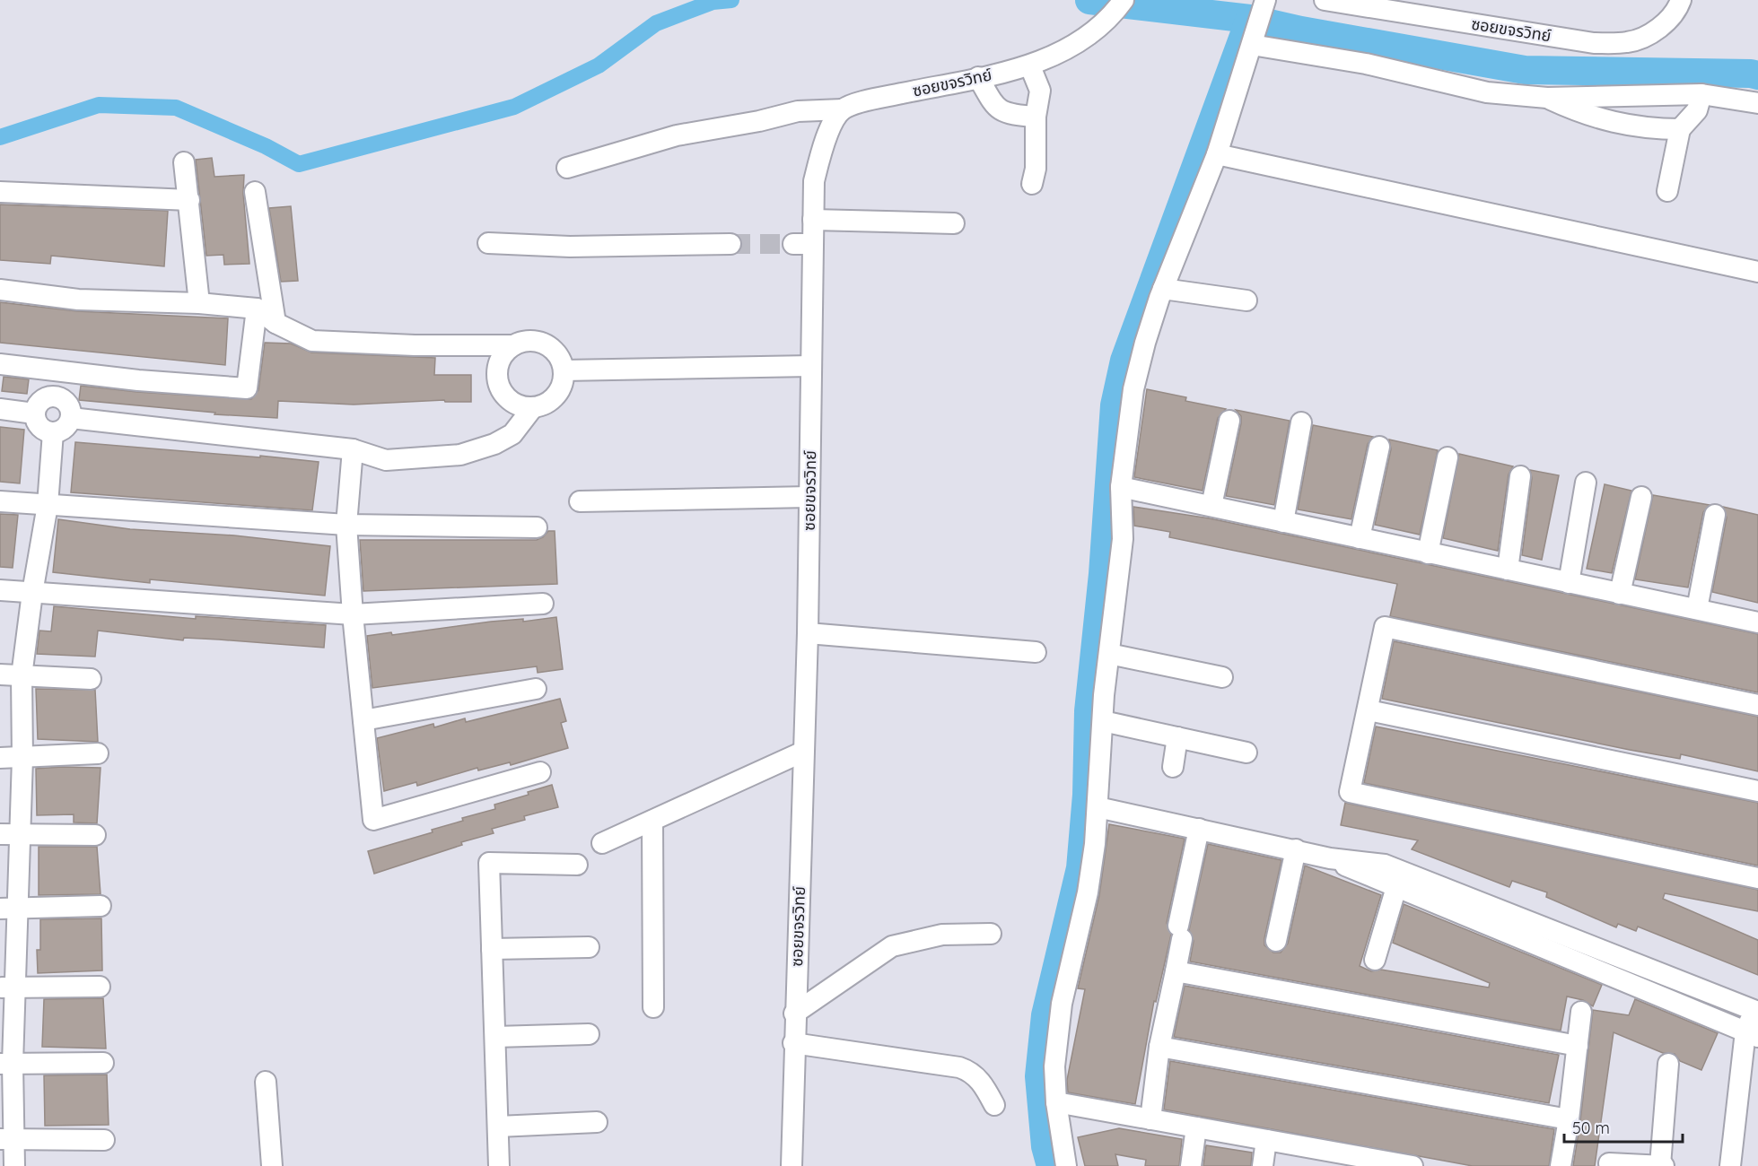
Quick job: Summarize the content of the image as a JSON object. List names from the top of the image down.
{
  "streets": {
    "street": ["ซอยขจรวิทย์"]
  },
  "scale_bar": "50 m"
}
